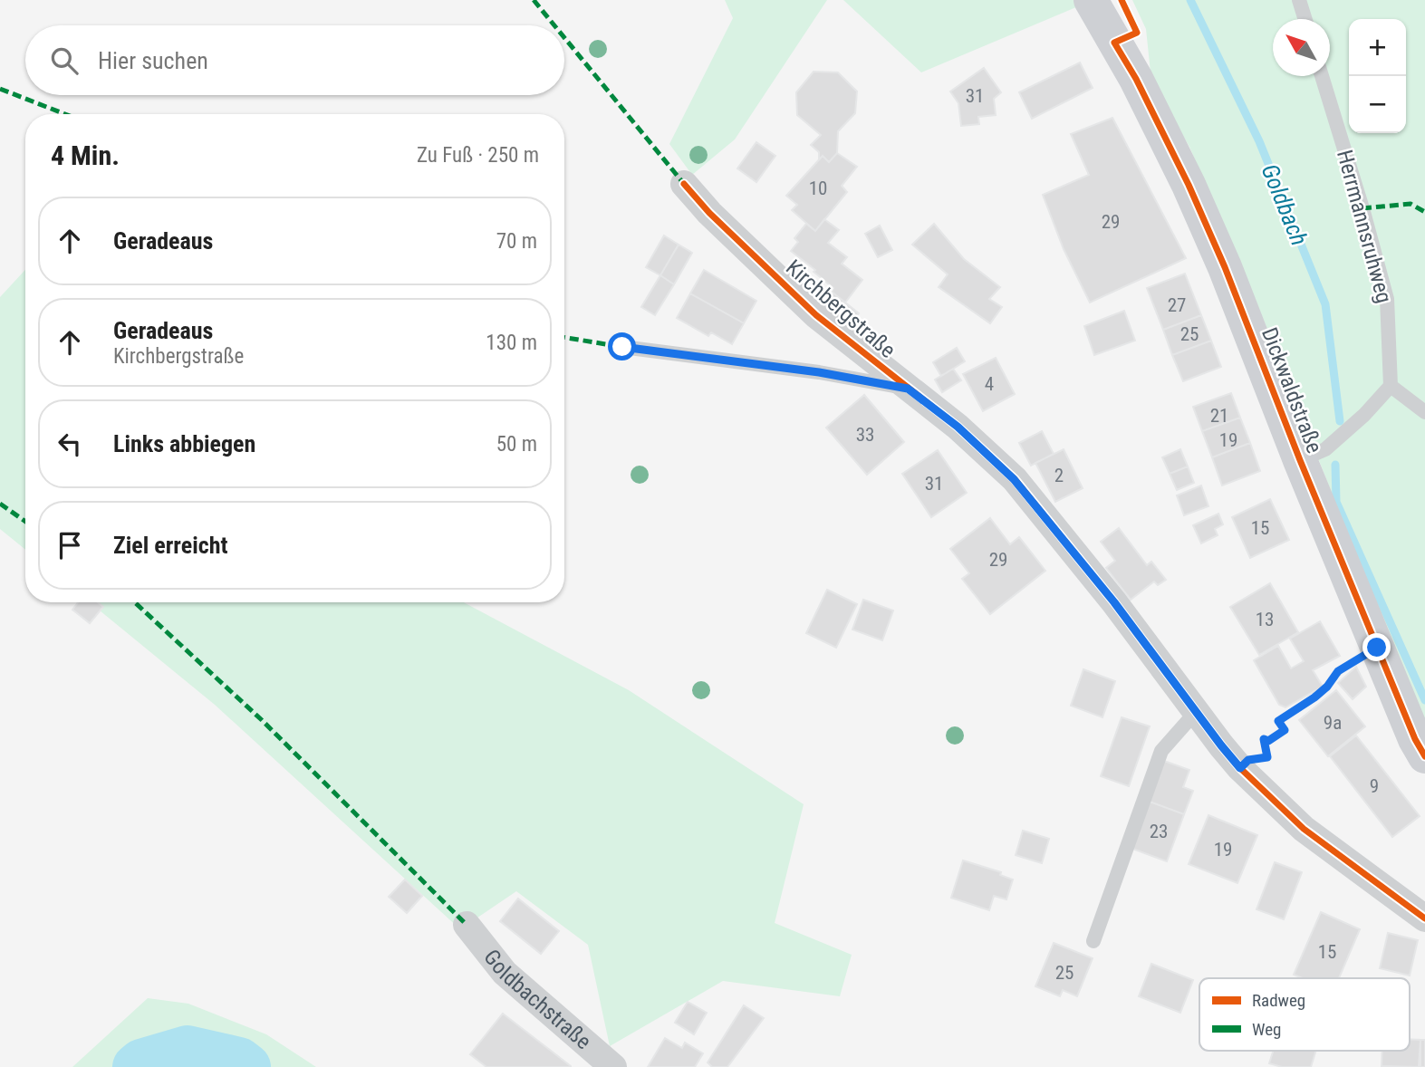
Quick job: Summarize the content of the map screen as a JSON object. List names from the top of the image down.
{
  "streets": {
    "street": ["Kirchbergstraße", "Dickwaldstraße", "Goldbachstraße"],
    "lane": ["Herrmannsruhweg"]
  },
  "water": ["Goldbach"],
  "house_numbers": [
    "31",
    "10",
    "29",
    "27",
    "25",
    "4",
    "21",
    "33",
    "19",
    "2",
    "31",
    "15",
    "29",
    "13",
    "9a",
    "9",
    "23",
    "19",
    "15",
    "25"
  ],
  "legend": ["Radweg", "Weg"],
  "north": "top left",
  "page": {
    "map_buttons": ["+", "−"],
    "search": "Hier suchen",
    "heading": ["4 Min.", "Zu Fuß · 250 m"],
    "list": [
      ["Geradeaus", "70 m"],
      ["Geradeaus", "Kirchbergstraße", "130 m"],
      ["Links abbiegen", "50 m"],
      "Ziel erreicht"
    ]
  }
}
